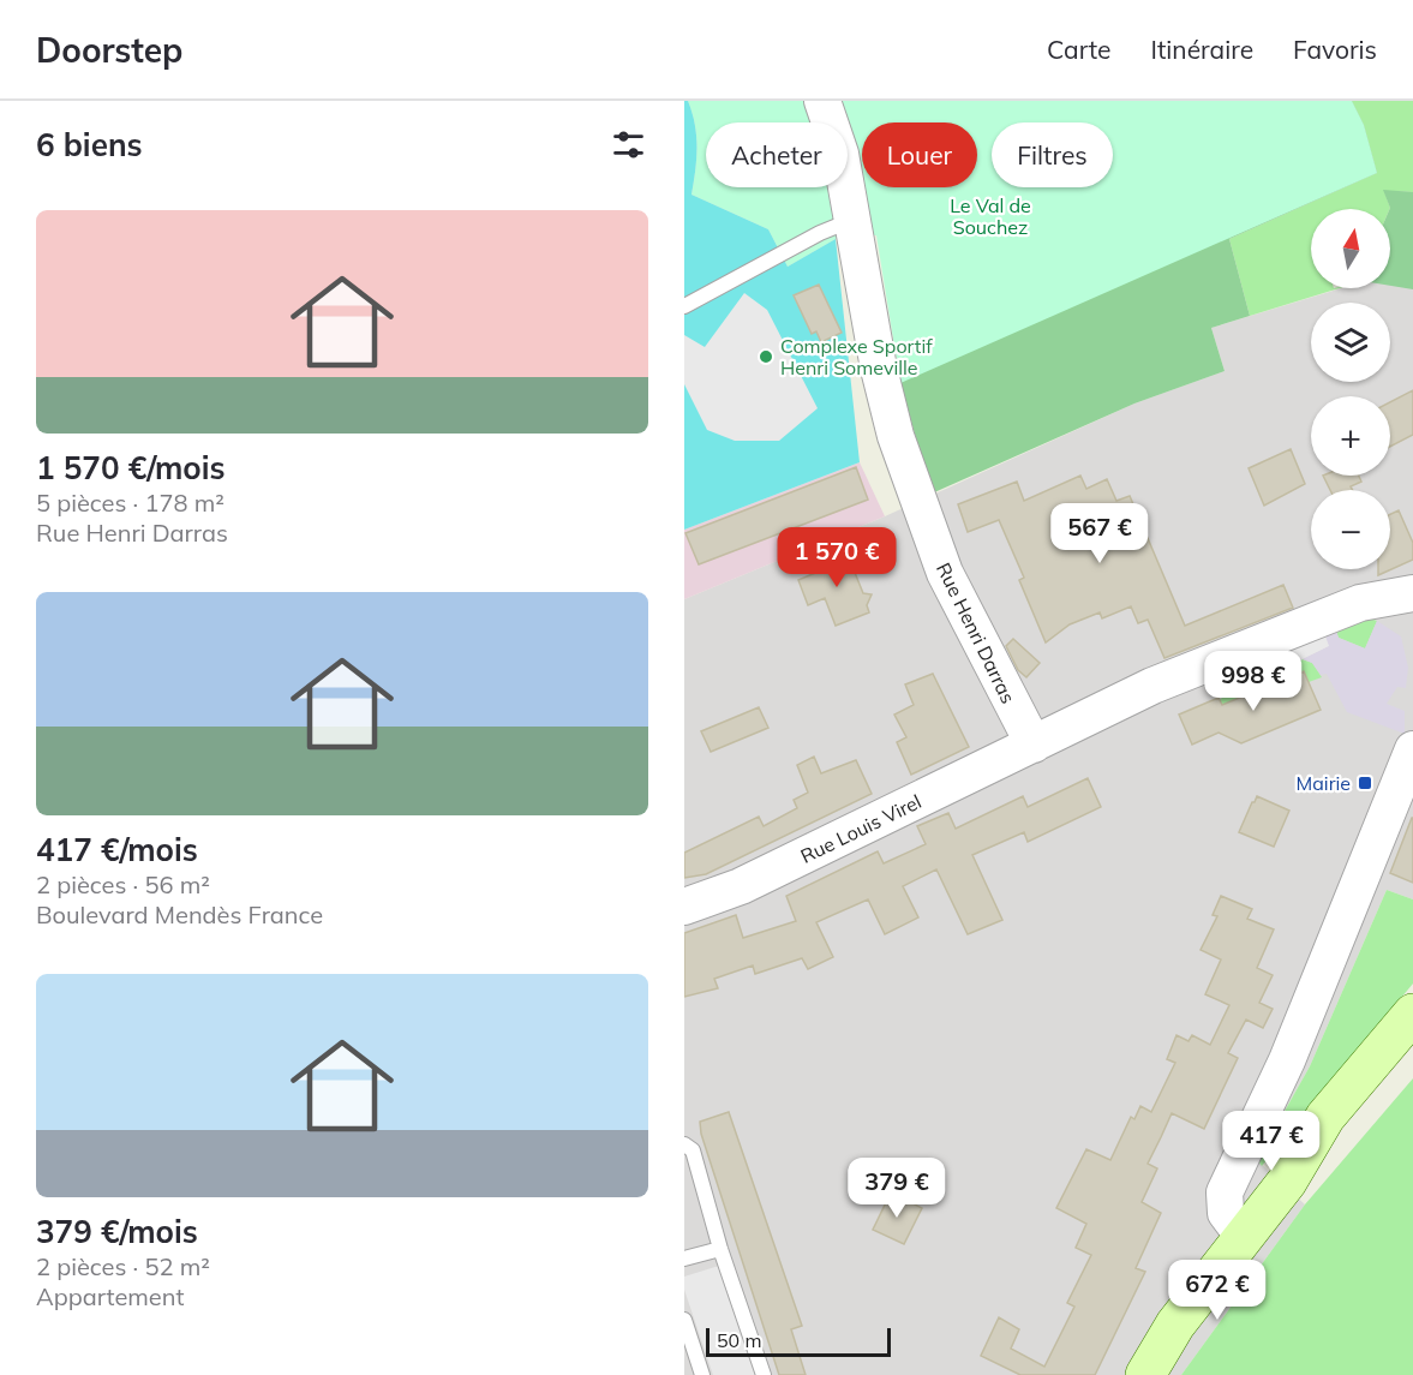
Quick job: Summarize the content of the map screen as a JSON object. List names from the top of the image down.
{
  "streets": {
    "street": ["Rue Henri Darras", "Rue Louis Virel"]
  },
  "crossings": [
    ["Rue Henri Darras", "Rue Louis Virel"]
  ],
  "parks": ["Le Val de Souchez"],
  "places": {
    "other": ["Complexe Sportif Henri Someville"],
    "transit": ["Mairie"]
  },
  "scale_bar": "50 m",
  "north": "top",
  "page": {
    "header": "Doorstep",
    "nav": ["Carte", "Itinéraire", "Favoris"],
    "heading": "6 biens",
    "chip": ["Acheter", "Louer", "Filtres"],
    "list": [
      {
        "name": "1 570 €/mois",
        "note": "5 pièces · 178 m² · Rue Henri Darras"
      },
      {
        "name": "417 €/mois",
        "note": "2 pièces · 56 m² · Boulevard Mendès France"
      },
      {
        "name": "379 €/mois",
        "note": "2 pièces · 52 m² · Appartement"
      }
    ],
    "map_buttons": ["+", "−"],
    "price": [
      "567 €",
      "1 570 €",
      "998 €",
      "417 €",
      "379 €",
      "672 €"
    ],
    "scale": "50 m"
  }
}
